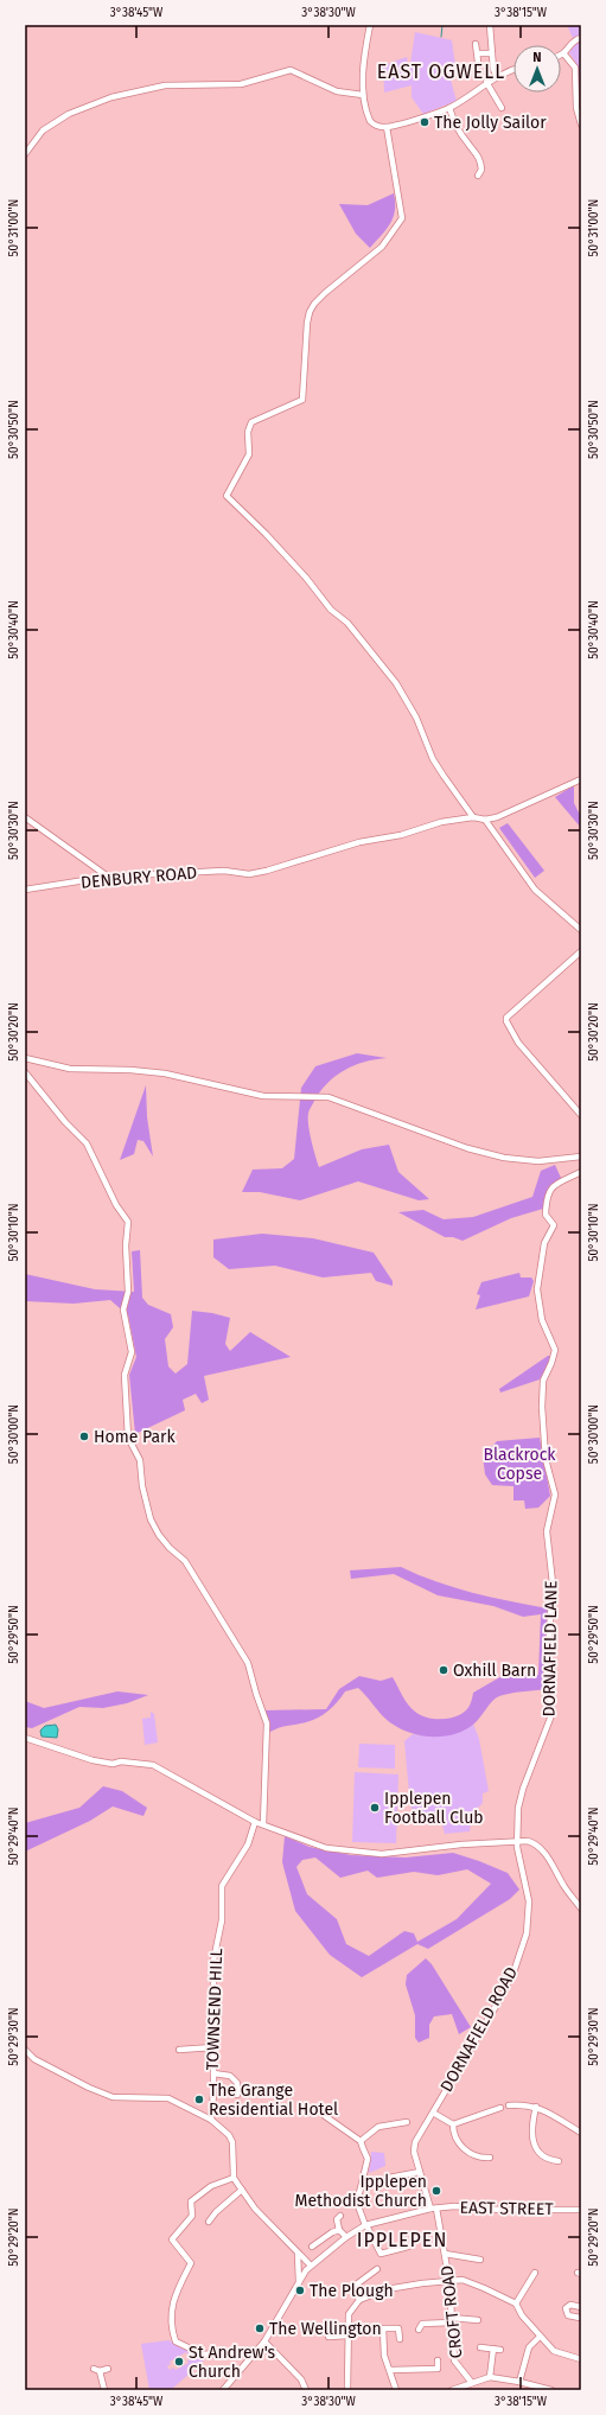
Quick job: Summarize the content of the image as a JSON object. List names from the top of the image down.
{
  "streets": {
    "street": [
      "DENBURY ROAD",
      "DORNAFIELD LANE",
      "TOWNSEND HILL",
      "DORNAFIELD ROAD",
      "EAST STREET",
      "CROFT ROAD"
    ]
  },
  "crossings": [
    ["DORNAFIELD LANE", "DORNAFIELD ROAD"],
    ["DORNAFIELD ROAD", "EAST STREET"],
    ["DORNAFIELD ROAD", "CROFT ROAD"],
    ["EAST STREET", "CROFT ROAD"]
  ],
  "districts": ["EAST OGWELL", "IPPLEPEN"],
  "parks": ["Blackrock Copse"],
  "places": [
    "The Jolly Sailor",
    "Home Park",
    "Oxhill Barn",
    "Ipplepen Football Club",
    "The Grange Residential Hotel",
    "Ipplepen Methodist Church",
    "The Plough",
    "The Wellington",
    "St Andrew's Church"
  ],
  "north": "top",
  "coordinates": [
    "3°38'45\"W",
    "3°38'30\"W",
    "3°38'15\"W",
    "50°31'00\"N",
    "50°30'50\"N",
    "50°30'40\"N",
    "50°30'30\"N",
    "50°30'20\"N",
    "50°30'10\"N",
    "50°30'00\"N",
    "50°29'50\"N",
    "50°29'40\"N",
    "50°29'30\"N",
    "50°29'20\"N"
  ]
}
